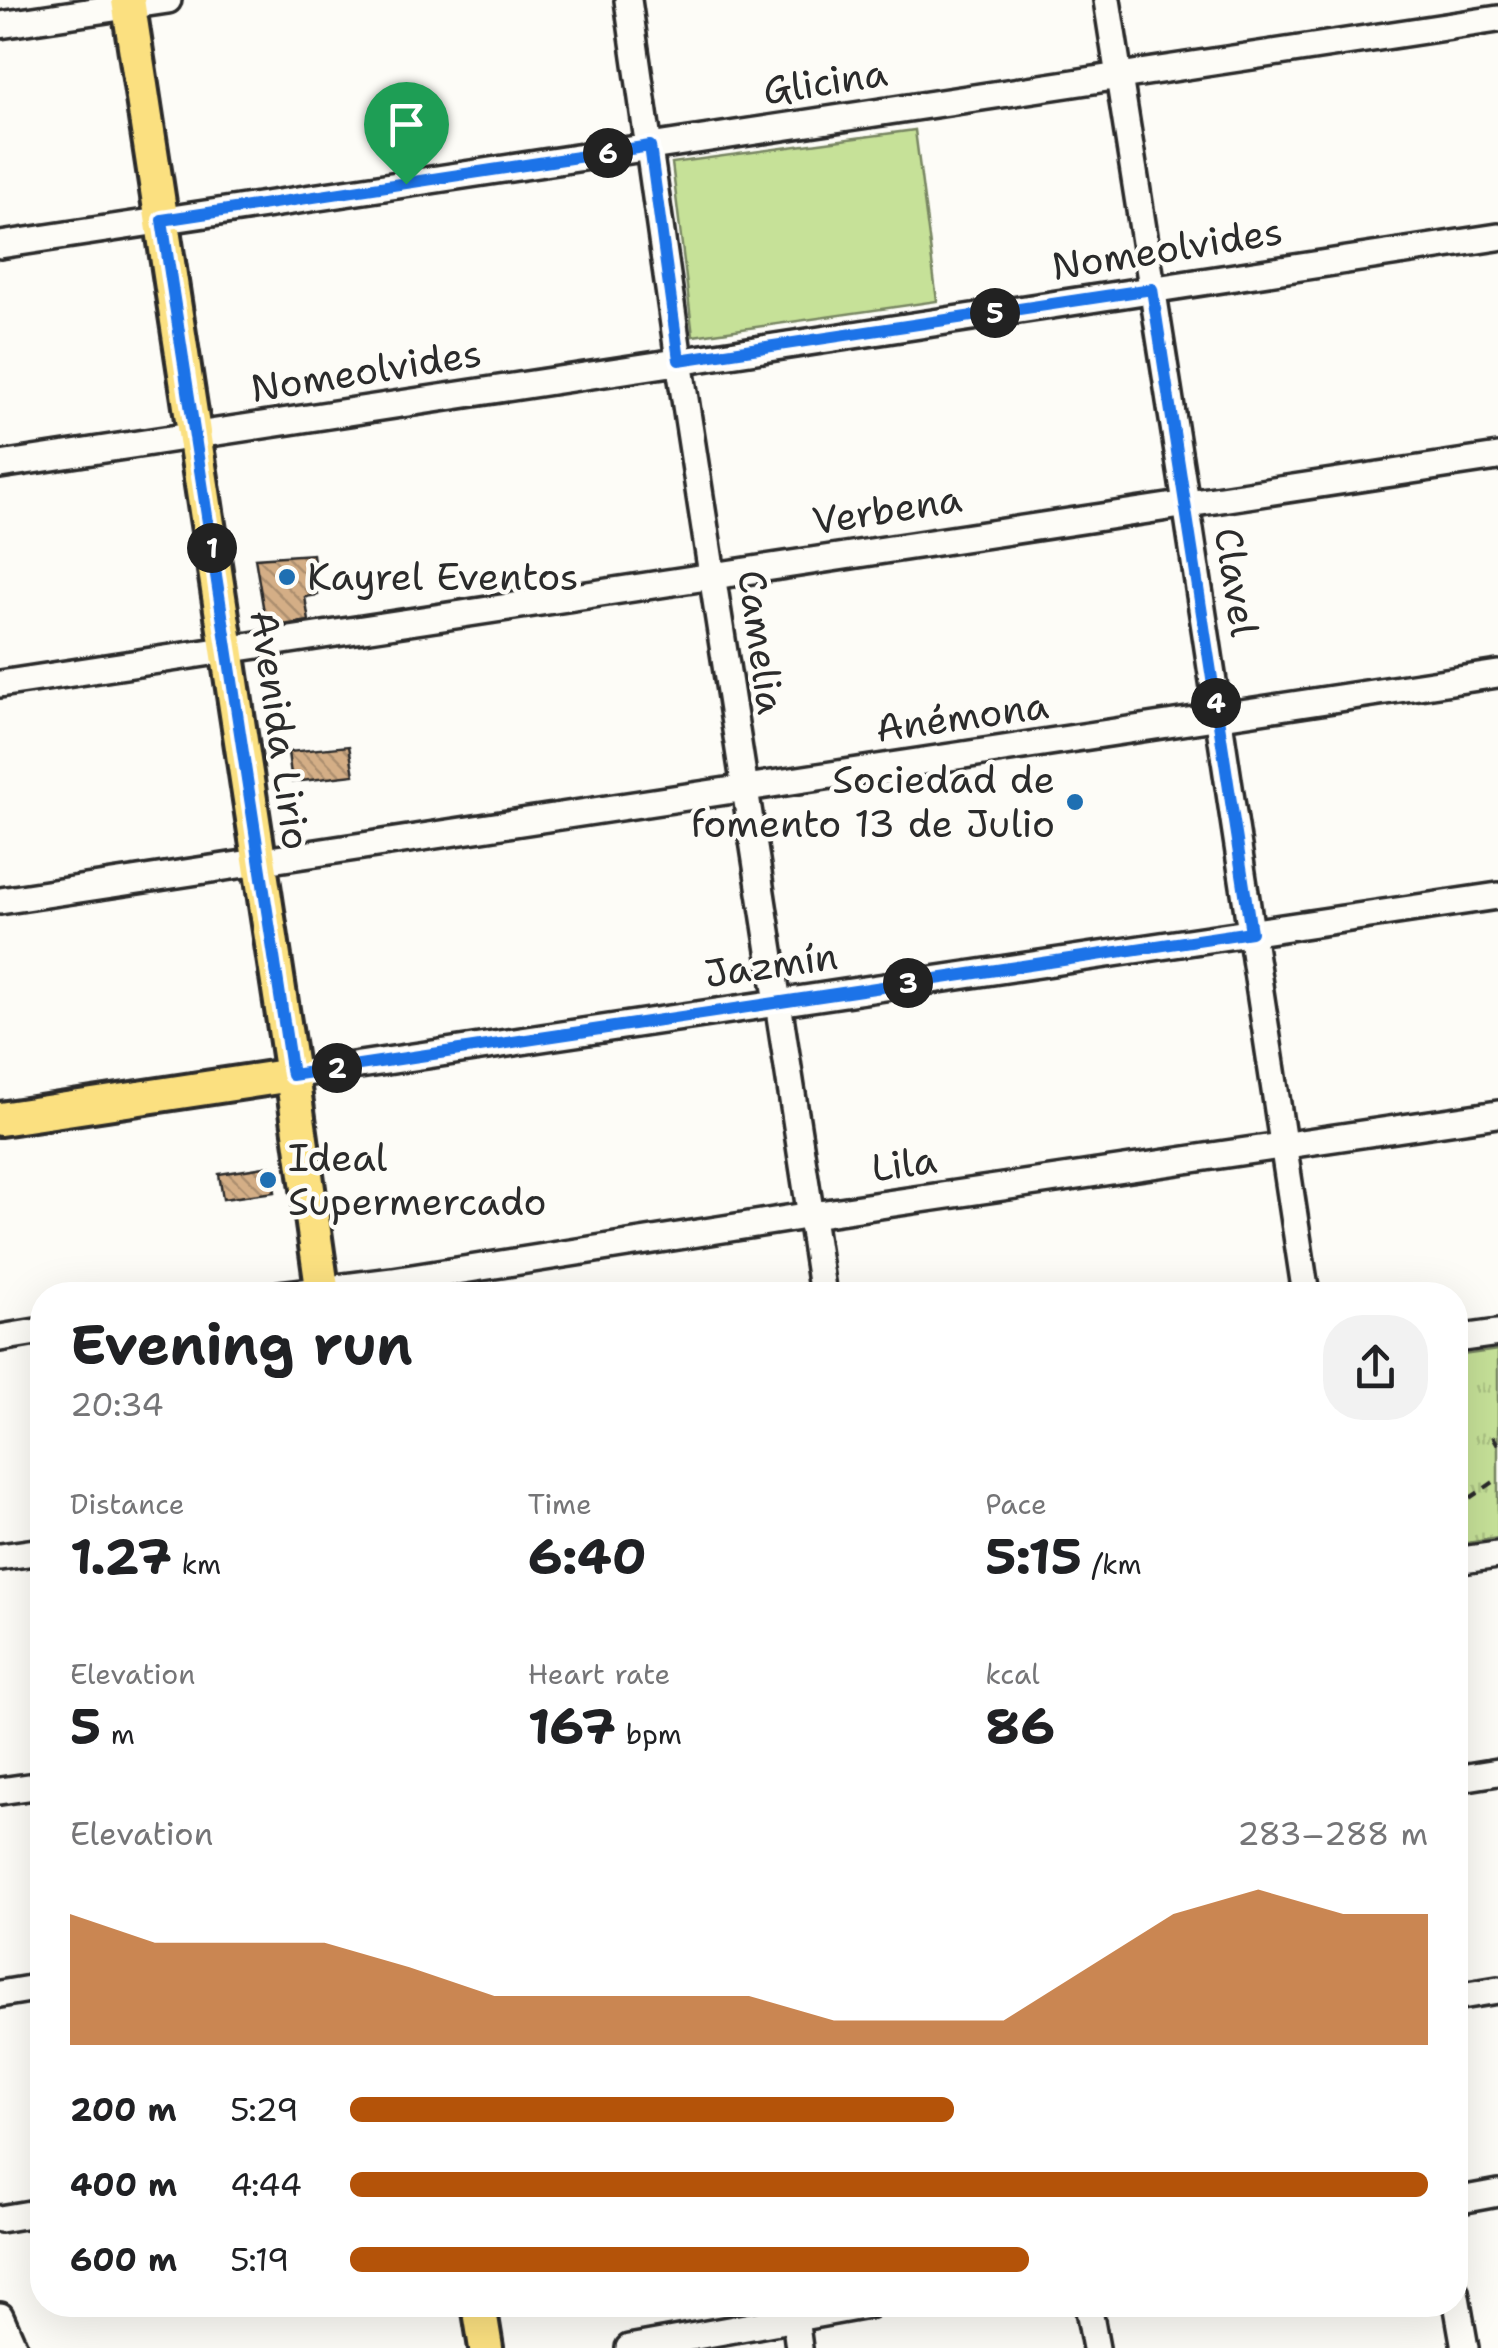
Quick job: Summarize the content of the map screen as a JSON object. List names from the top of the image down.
{
  "streets": {
    "main road": ["Avenida Lirio"],
    "street": [
      "Glicina",
      "Nomeolvides",
      "Verbena",
      "Clavel",
      "Camelia",
      "Anémona",
      "Jazmín",
      "Lila"
    ]
  },
  "crossings": [
    ["Glicina", "Clavel"],
    ["Glicina", "Camelia"],
    ["Glicina", "Avenida Lirio"],
    ["Nomeolvides", "Clavel"],
    ["Nomeolvides", "Camelia"],
    ["Nomeolvides", "Avenida Lirio"],
    ["Verbena", "Clavel"],
    ["Verbena", "Camelia"],
    ["Verbena", "Avenida Lirio"],
    ["Clavel", "Anémona"],
    ["Clavel", "Jazmín"],
    ["Clavel", "Lila"],
    ["Camelia", "Anémona"],
    ["Camelia", "Jazmín"],
    ["Camelia", "Lila"],
    ["Anémona", "Avenida Lirio"],
    ["Avenida Lirio", "Jazmín"]
  ],
  "places": ["Kayrel Eventos", "Sociedad de fomento 13 de Julio", "Ideal Supermercado"],
  "page": {
    "pins": [
      "6",
      "5",
      "1",
      "4",
      "3",
      "2"
    ],
    "heading": ["Evening run", "20:34"],
    "stats": [
      ["Distance", "1.27 km"],
      ["Time", "6:40"],
      ["Pace", "5:15 /km"],
      ["Elevation", "5 m"],
      ["Heart rate", "167 bpm"],
      ["kcal", "86"]
    ],
    "chart": ["Elevation", "283–288 m"],
    "list": [
      {
        "name": "200 m",
        "note": "5:29"
      },
      {
        "name": "400 m",
        "note": "4:44"
      },
      {
        "name": "600 m",
        "note": "5:19"
      }
    ]
  }
}
